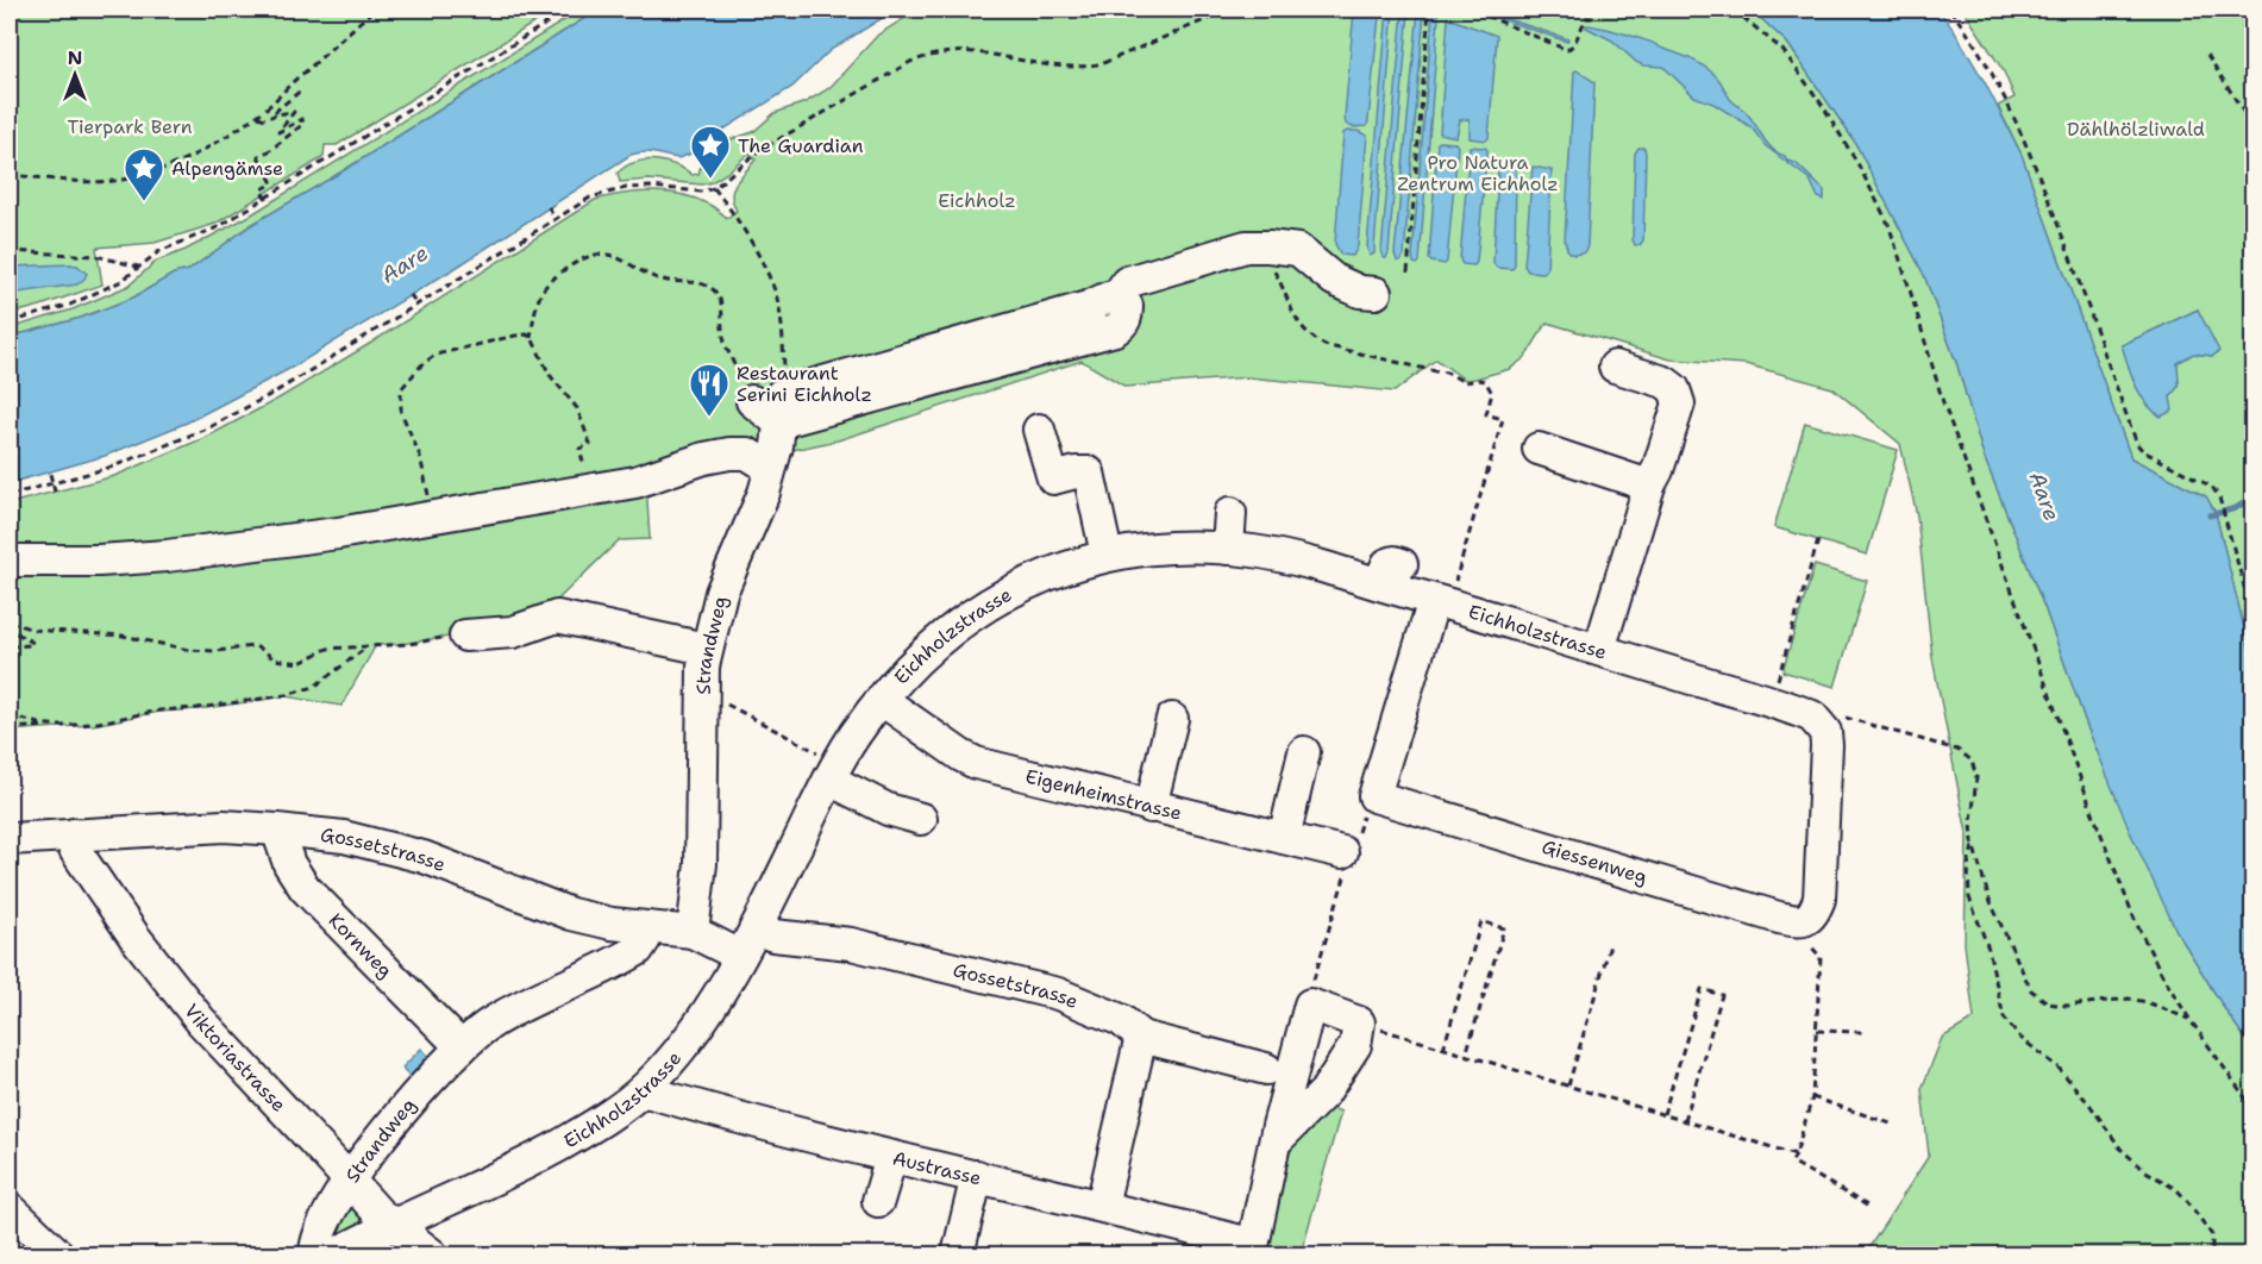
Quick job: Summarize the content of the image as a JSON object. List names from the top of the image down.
{
  "streets": {
    "street": [
      "Eichholzstrasse",
      "Strandweg",
      "Eigenheimstrasse",
      "Gossetstrasse",
      "Giessenweg",
      "Kornweg",
      "Viktoriastrasse",
      "Austrasse"
    ]
  },
  "crossings": [
    ["Eichholzstrasse", "Eigenheimstrasse"],
    ["Eichholzstrasse", "Gossetstrasse"],
    ["Eichholzstrasse", "Giessenweg"],
    ["Eichholzstrasse", "Viktoriastrasse"],
    ["Eichholzstrasse", "Austrasse"],
    ["Strandweg", "Gossetstrasse"],
    ["Strandweg", "Kornweg"],
    ["Strandweg", "Viktoriastrasse"],
    ["Gossetstrasse", "Kornweg"],
    ["Gossetstrasse", "Viktoriastrasse"]
  ],
  "water": ["Aare"],
  "parks": [
    "Tierpark Bern",
    "Dählhölzliwald",
    "Pro Natura Zentrum Eichholz",
    "Eichholz"
  ],
  "places": {
    "place": ["The Guardian", "Alpengämse"],
    "restaurant": ["Restaurant Serini Eichholz"]
  },
  "north": "top"
}
